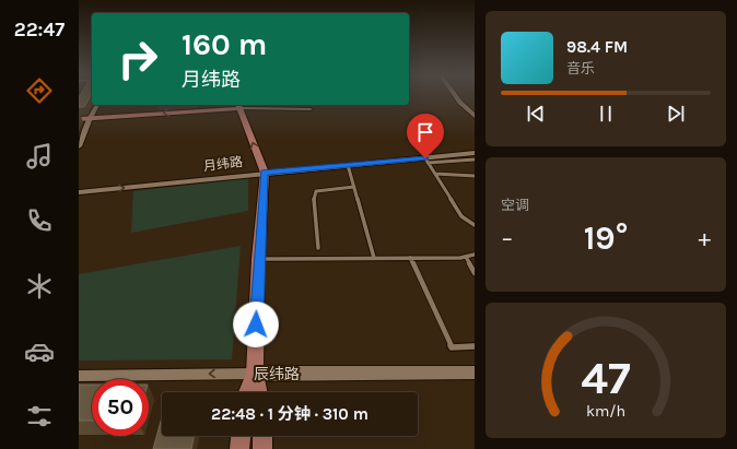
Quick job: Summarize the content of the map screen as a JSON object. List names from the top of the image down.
{
  "streets": {
    "street": ["月纬路", "辰纬路"]
  },
  "one_way": ["月纬路", "辰纬路"],
  "page": {
    "tabs": "22:47",
    "turn": ["160 m", "月纬路"],
    "song": ["98.4 FM", "音乐"],
    "tile": "空调",
    "heat": ["−", "19°", "+"],
    "limit": "50",
    "trip": "22:48 · 1 分钟 · 310 m",
    "gauge": ["47", "km/h"]
  }
}
